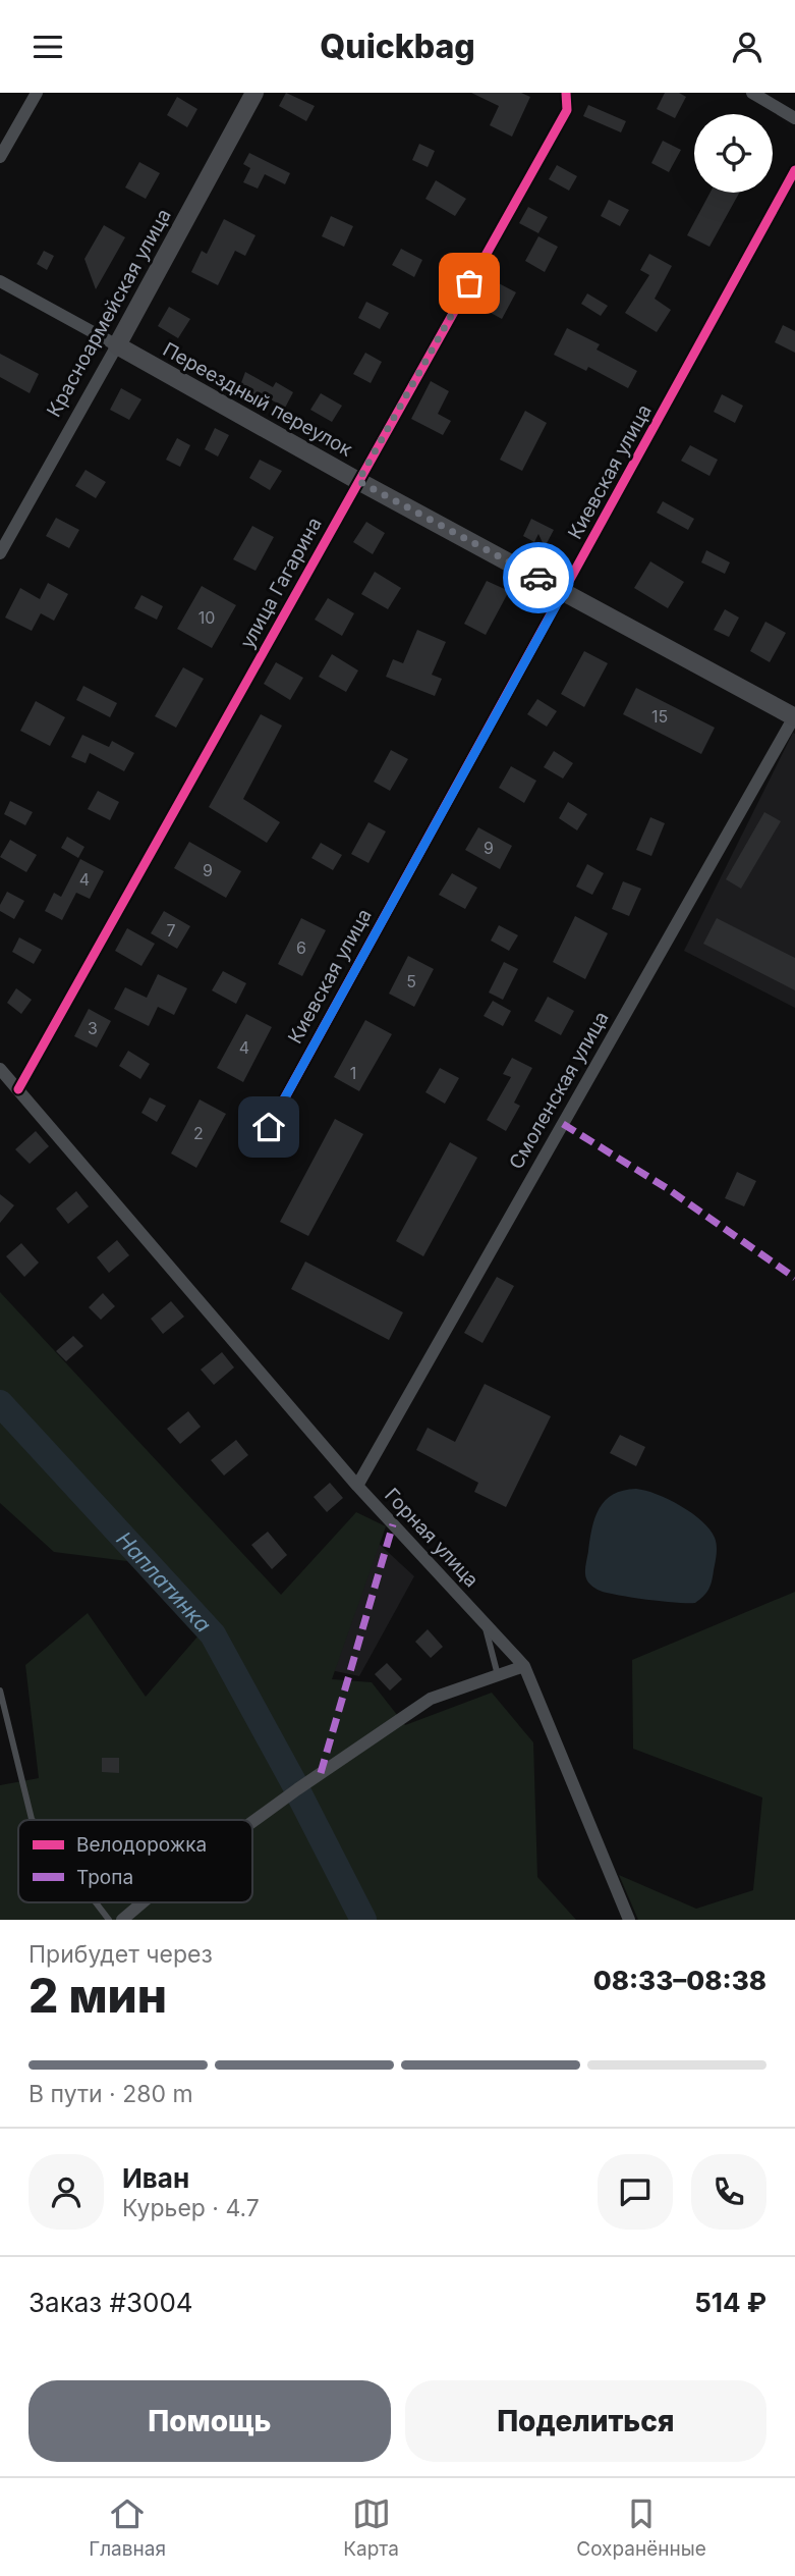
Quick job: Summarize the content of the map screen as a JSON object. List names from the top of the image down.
{
  "streets": {
    "street": [
      "Красноармейская улица",
      "Переездный переулок",
      "Киевская улица",
      "улица Гагарина",
      "Смоленская улица",
      "Горная улица"
    ]
  },
  "crossings": [
    ["Красноармейская улица", "Переездный переулок"],
    ["Переездный переулок", "Киевская улица"],
    ["Переездный переулок", "улица Гагарина"],
    ["Переездный переулок", "Смоленская улица"],
    ["улица Гагарина", "Горная улица"],
    ["Смоленская улица", "Горная улица"]
  ],
  "water": ["Наплатинка"],
  "house_numbers": [
    "10",
    "15",
    "9",
    "9",
    "4",
    "7",
    "6",
    "5",
    "3",
    "4",
    "1",
    "2"
  ],
  "legend": ["Велодорожка", "Тропа"],
  "page": {
    "header": "Quickbag",
    "heading": ["2 мин", "Прибудет через", "08:33–08:38"],
    "panel": [
      "Иван",
      "Курьер · 4.7",
      "Заказ #3004",
      "514 ₽"
    ],
    "bar": "В пути · 280 m",
    "buttons": ["Помощь", "Поделиться"],
    "tabs": ["Главная", "Карта", "Сохранённые"]
  }
}
